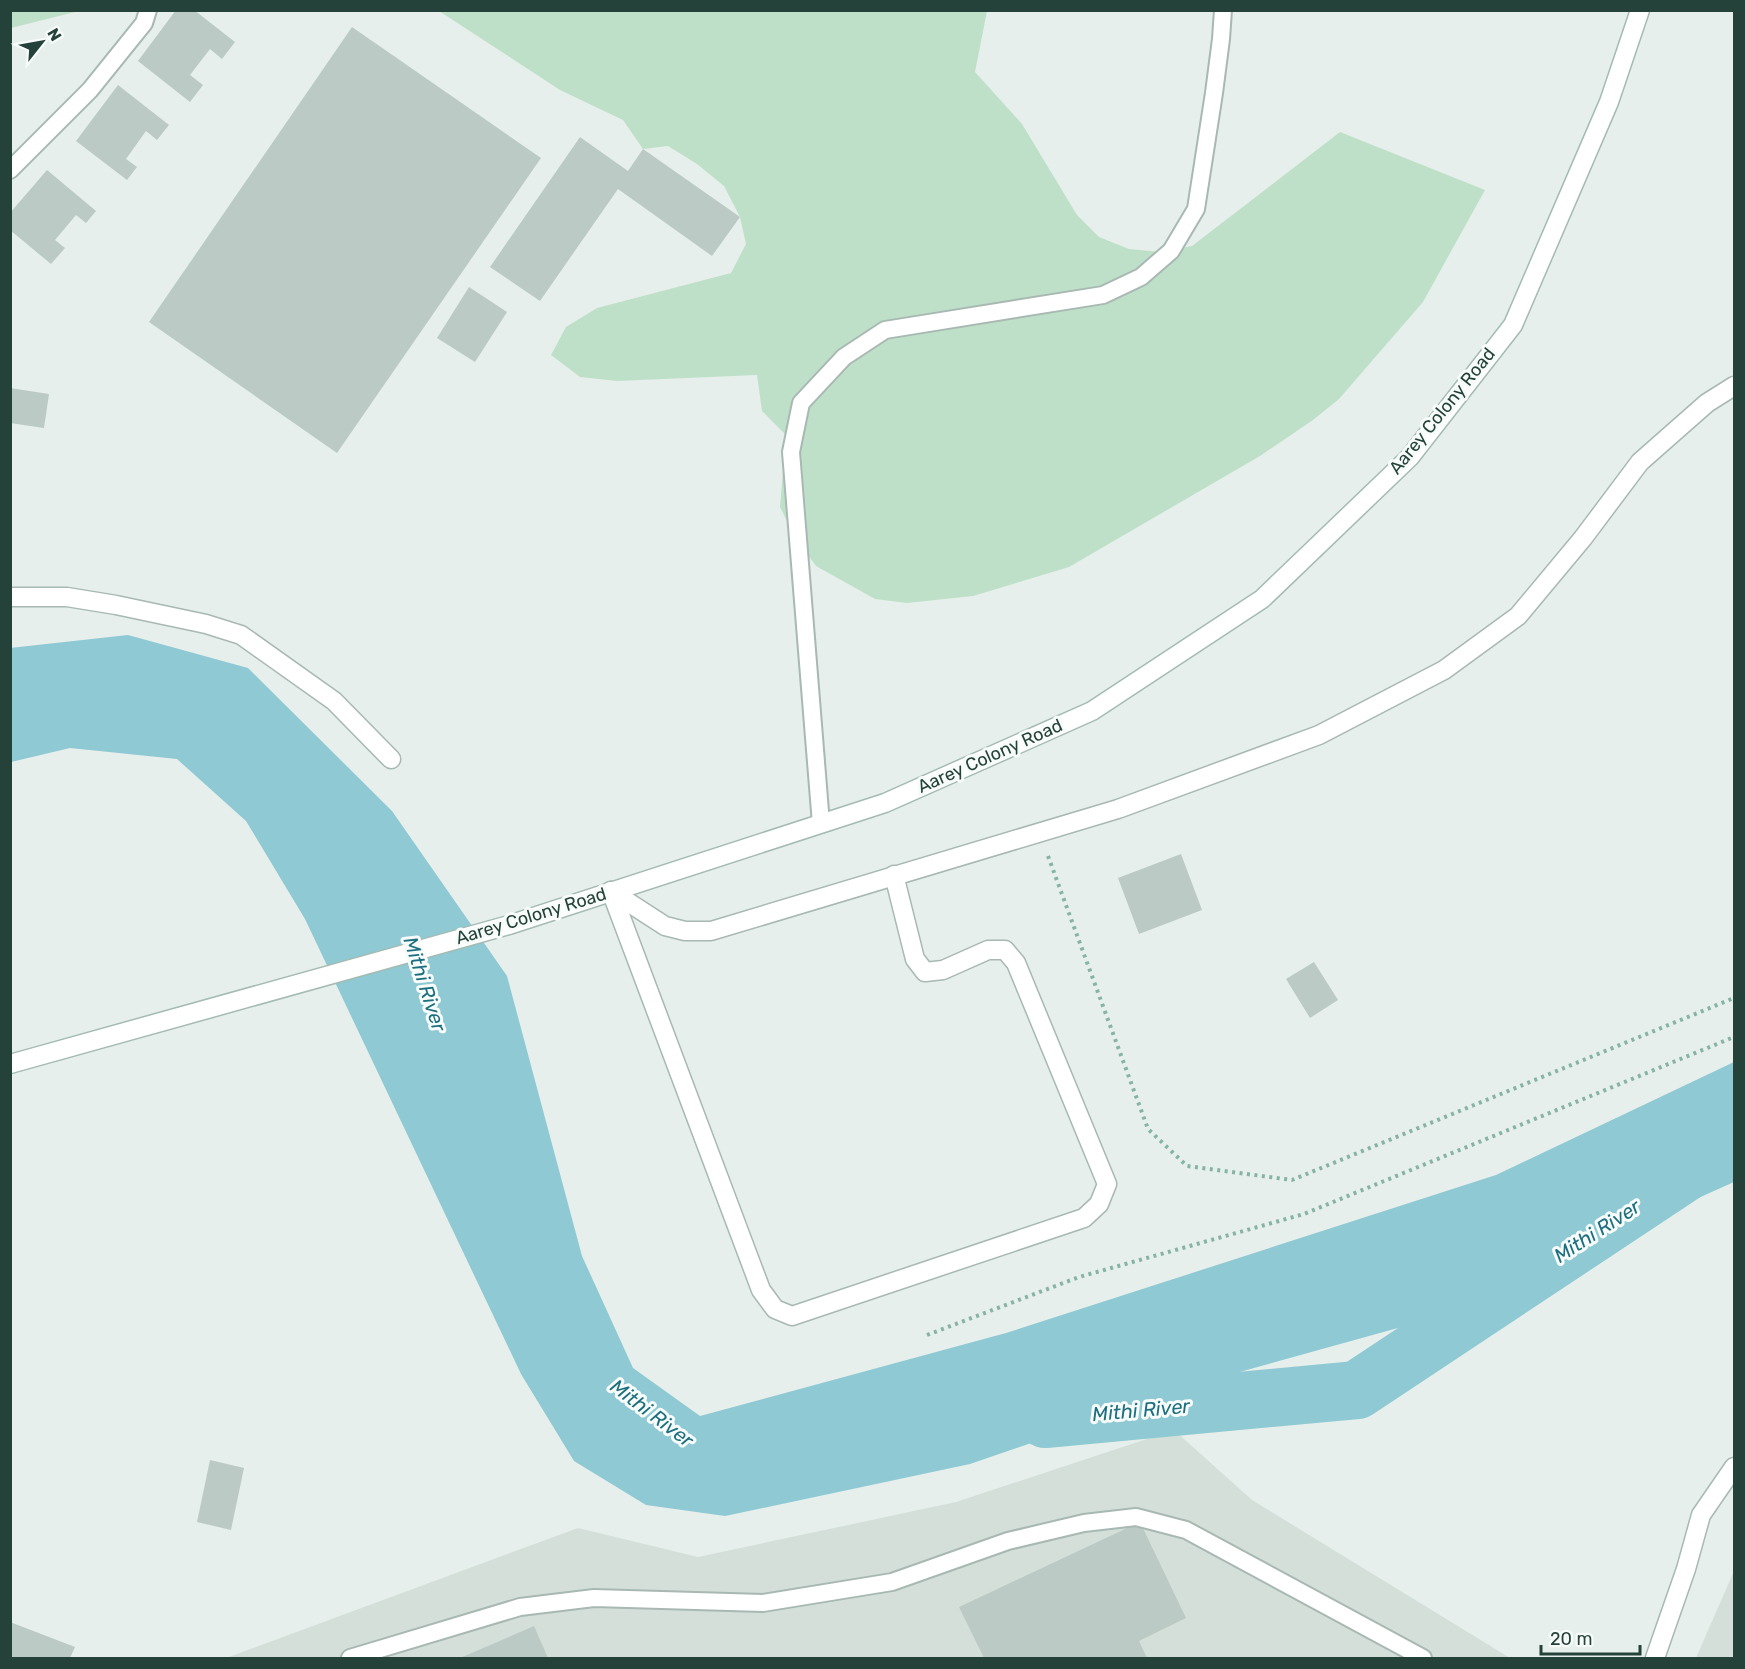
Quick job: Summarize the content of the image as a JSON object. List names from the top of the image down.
{
  "streets": {
    "street": ["Aarey Colony Road"]
  },
  "water": ["Mithi River"],
  "scale_bar": "20 m",
  "north": "top right"
}
